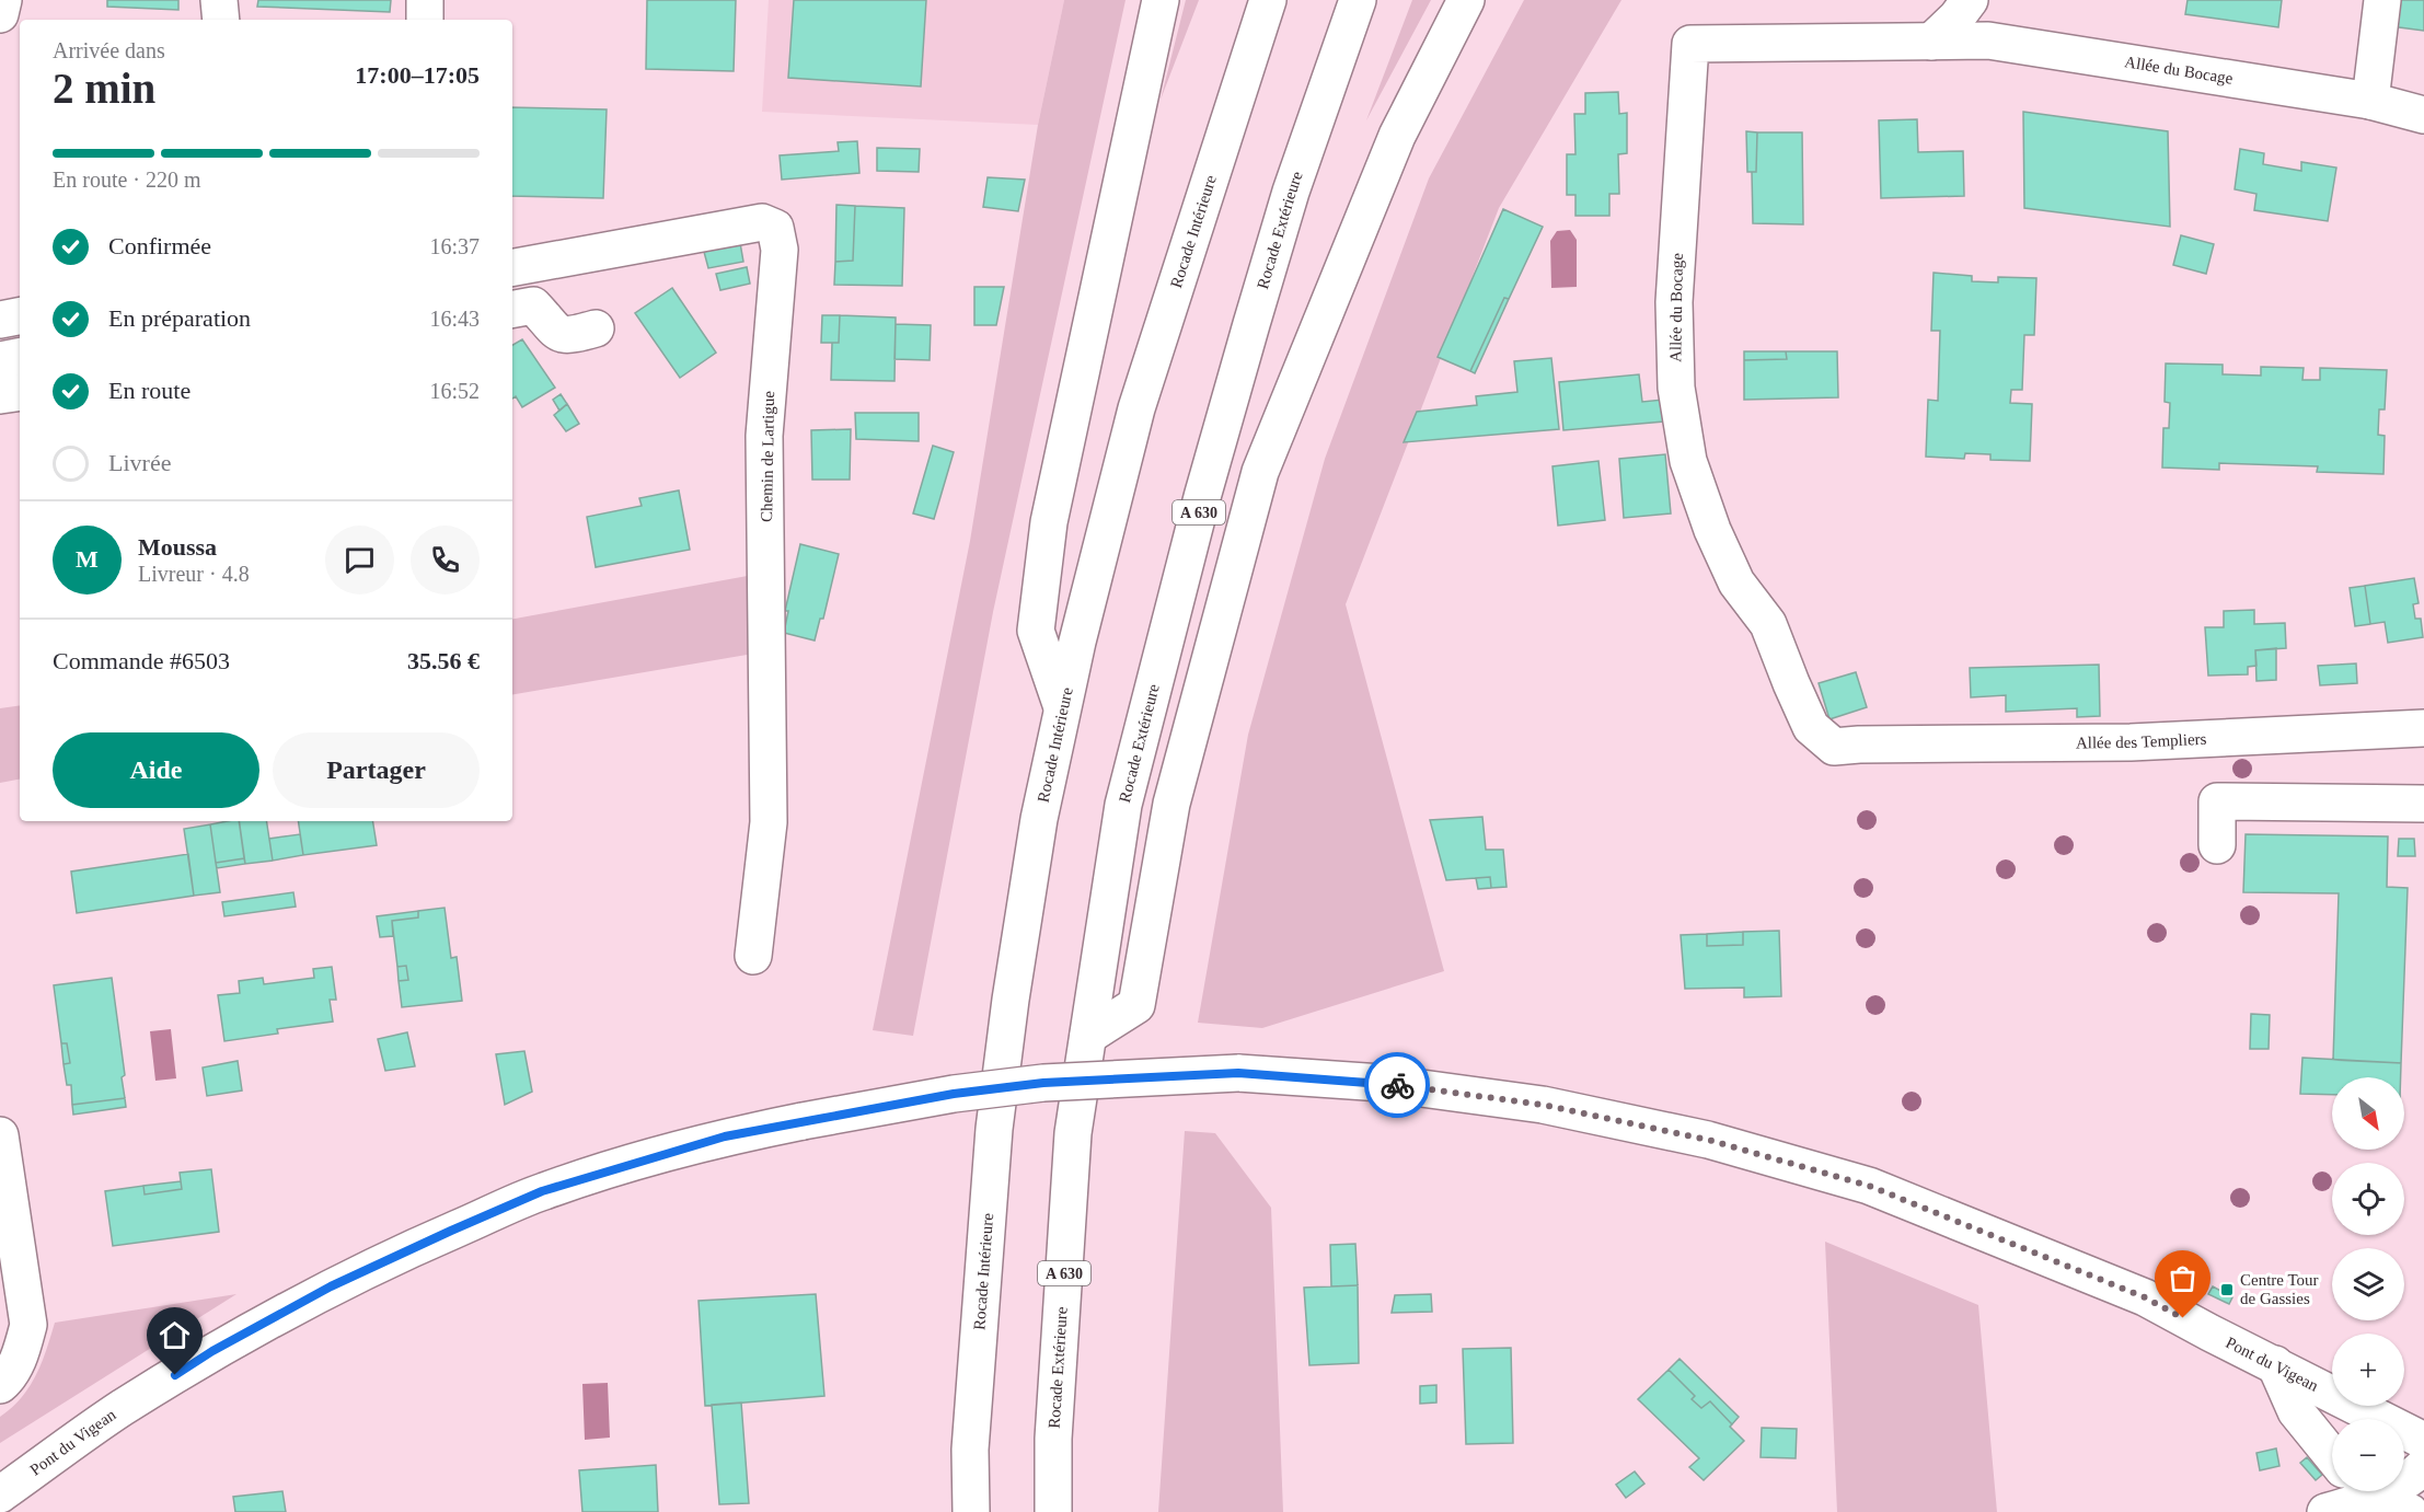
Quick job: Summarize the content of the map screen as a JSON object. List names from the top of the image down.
{
  "streets": {
    "main road": [
      "Allée du Bocage",
      "Rocade Intérieure",
      "Rocade Extérieure",
      "Chemin de Lartigue",
      "A 630",
      "Allée des Templiers",
      "Pont du Vigean"
    ]
  },
  "crossings": [
    ["Allée du Bocage", "Allée des Templiers"]
  ],
  "places": {
    "transit": ["Centre Tour de Gassies"]
  },
  "north": "bottom right",
  "page": {
    "heading": ["2 min", "Arrivée dans", "17:00–17:05"],
    "panel": [
      "Moussa",
      "Livreur · 4.8",
      "Commande #6503",
      "35.56 €"
    ],
    "bar": "En route · 220 m",
    "list": [
      ["Confirmée", "16:37"],
      ["En préparation", "16:43"],
      ["En route", "16:52"],
      "Livrée"
    ],
    "round": "M",
    "buttons": ["Aide", "Partager"],
    "map_buttons": ["+", "−"]
  }
}
